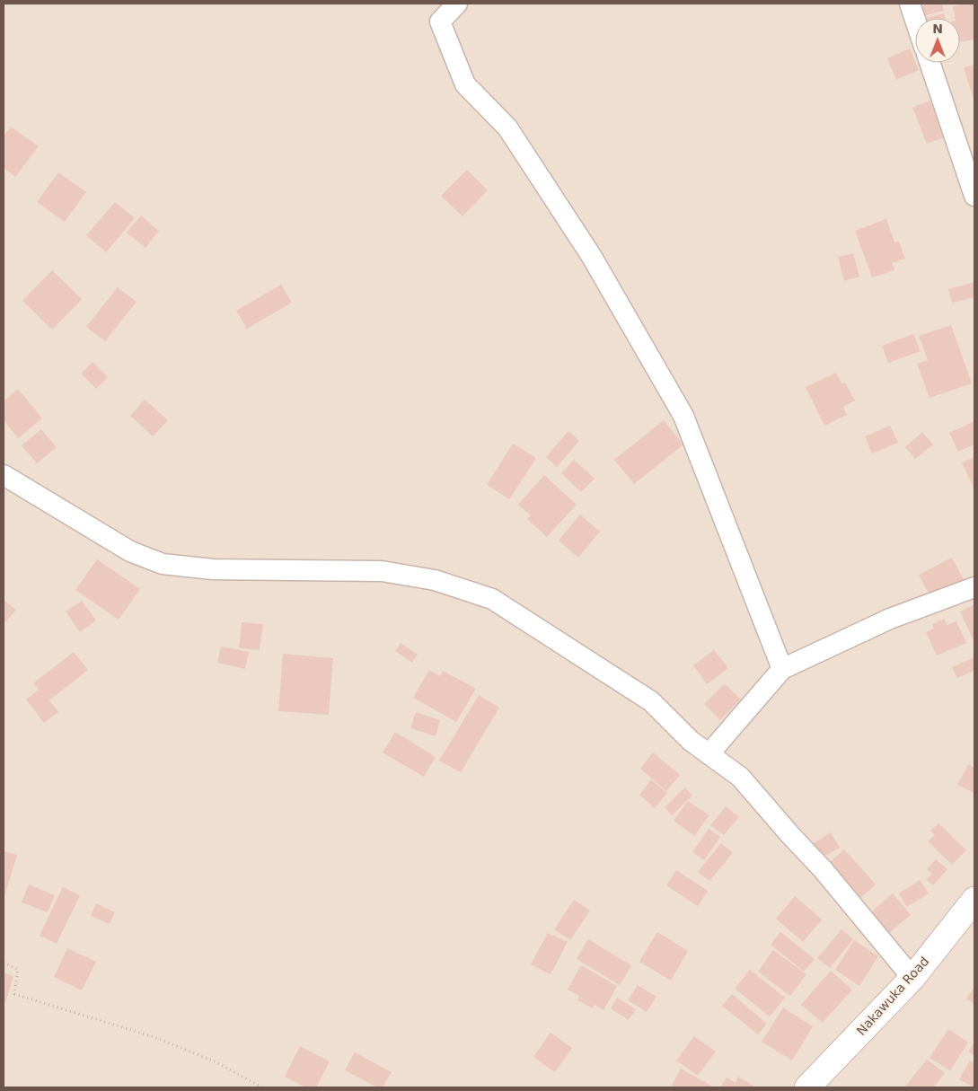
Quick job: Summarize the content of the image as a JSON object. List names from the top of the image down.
{
  "streets": {
    "main road": ["Nakawuka Road"]
  },
  "north": "top"
}
